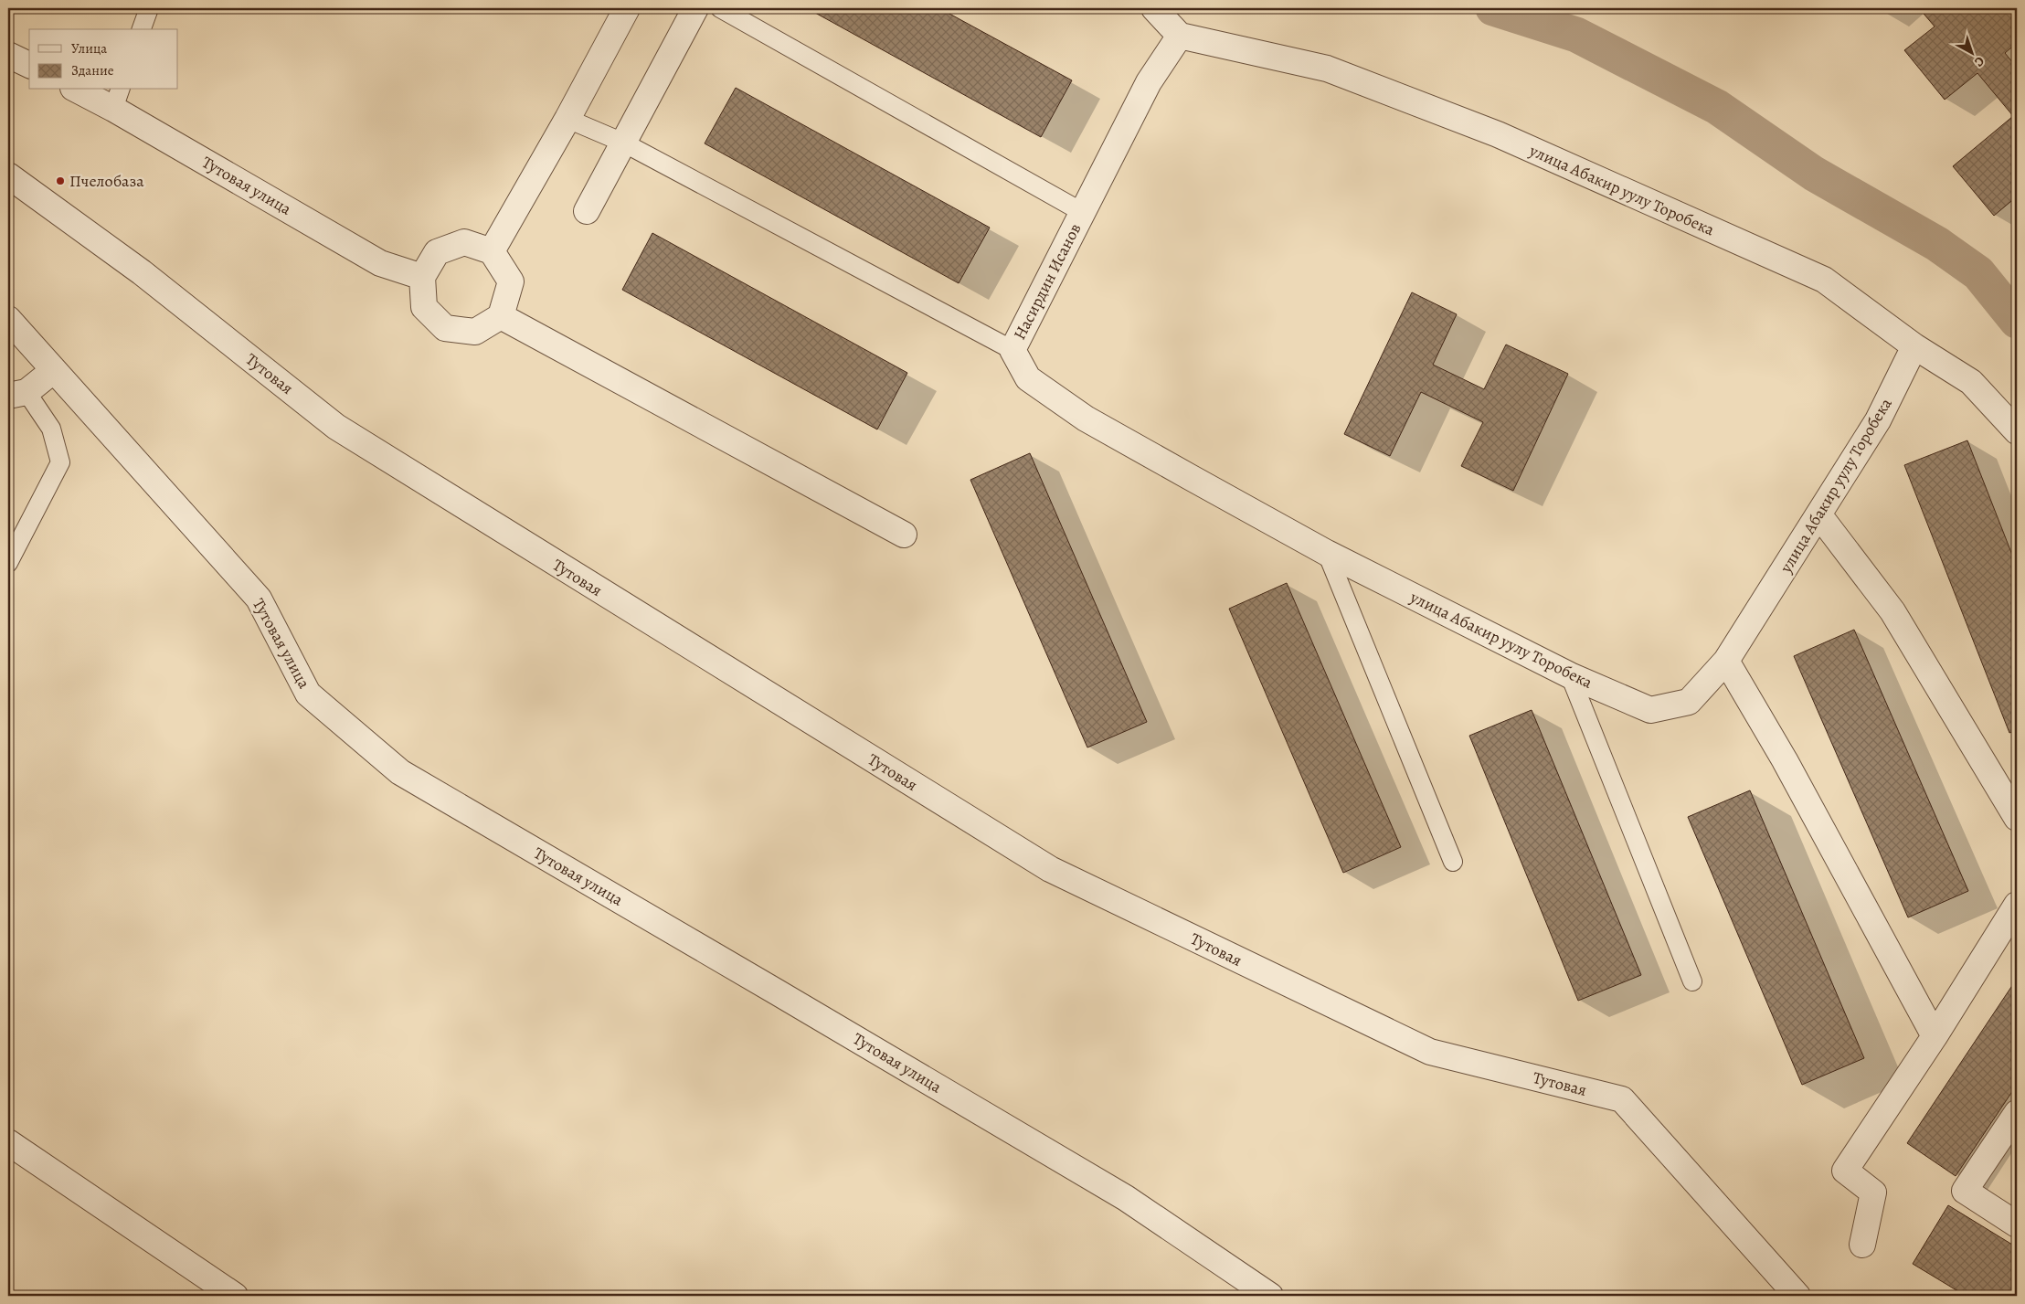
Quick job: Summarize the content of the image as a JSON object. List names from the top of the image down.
{
  "streets": {
    "street": [
      "Тутовая улица",
      "улица Абакир уулу Торобека",
      "Насирдин Исанов",
      "Тутовая"
    ]
  },
  "crossings": [
    ["улица Абакир уулу Торобека", "Насирдин Исанов"]
  ],
  "places": ["Пчелобаза"],
  "legend": ["Улица", "Здание"],
  "north": "bottom right"
}
